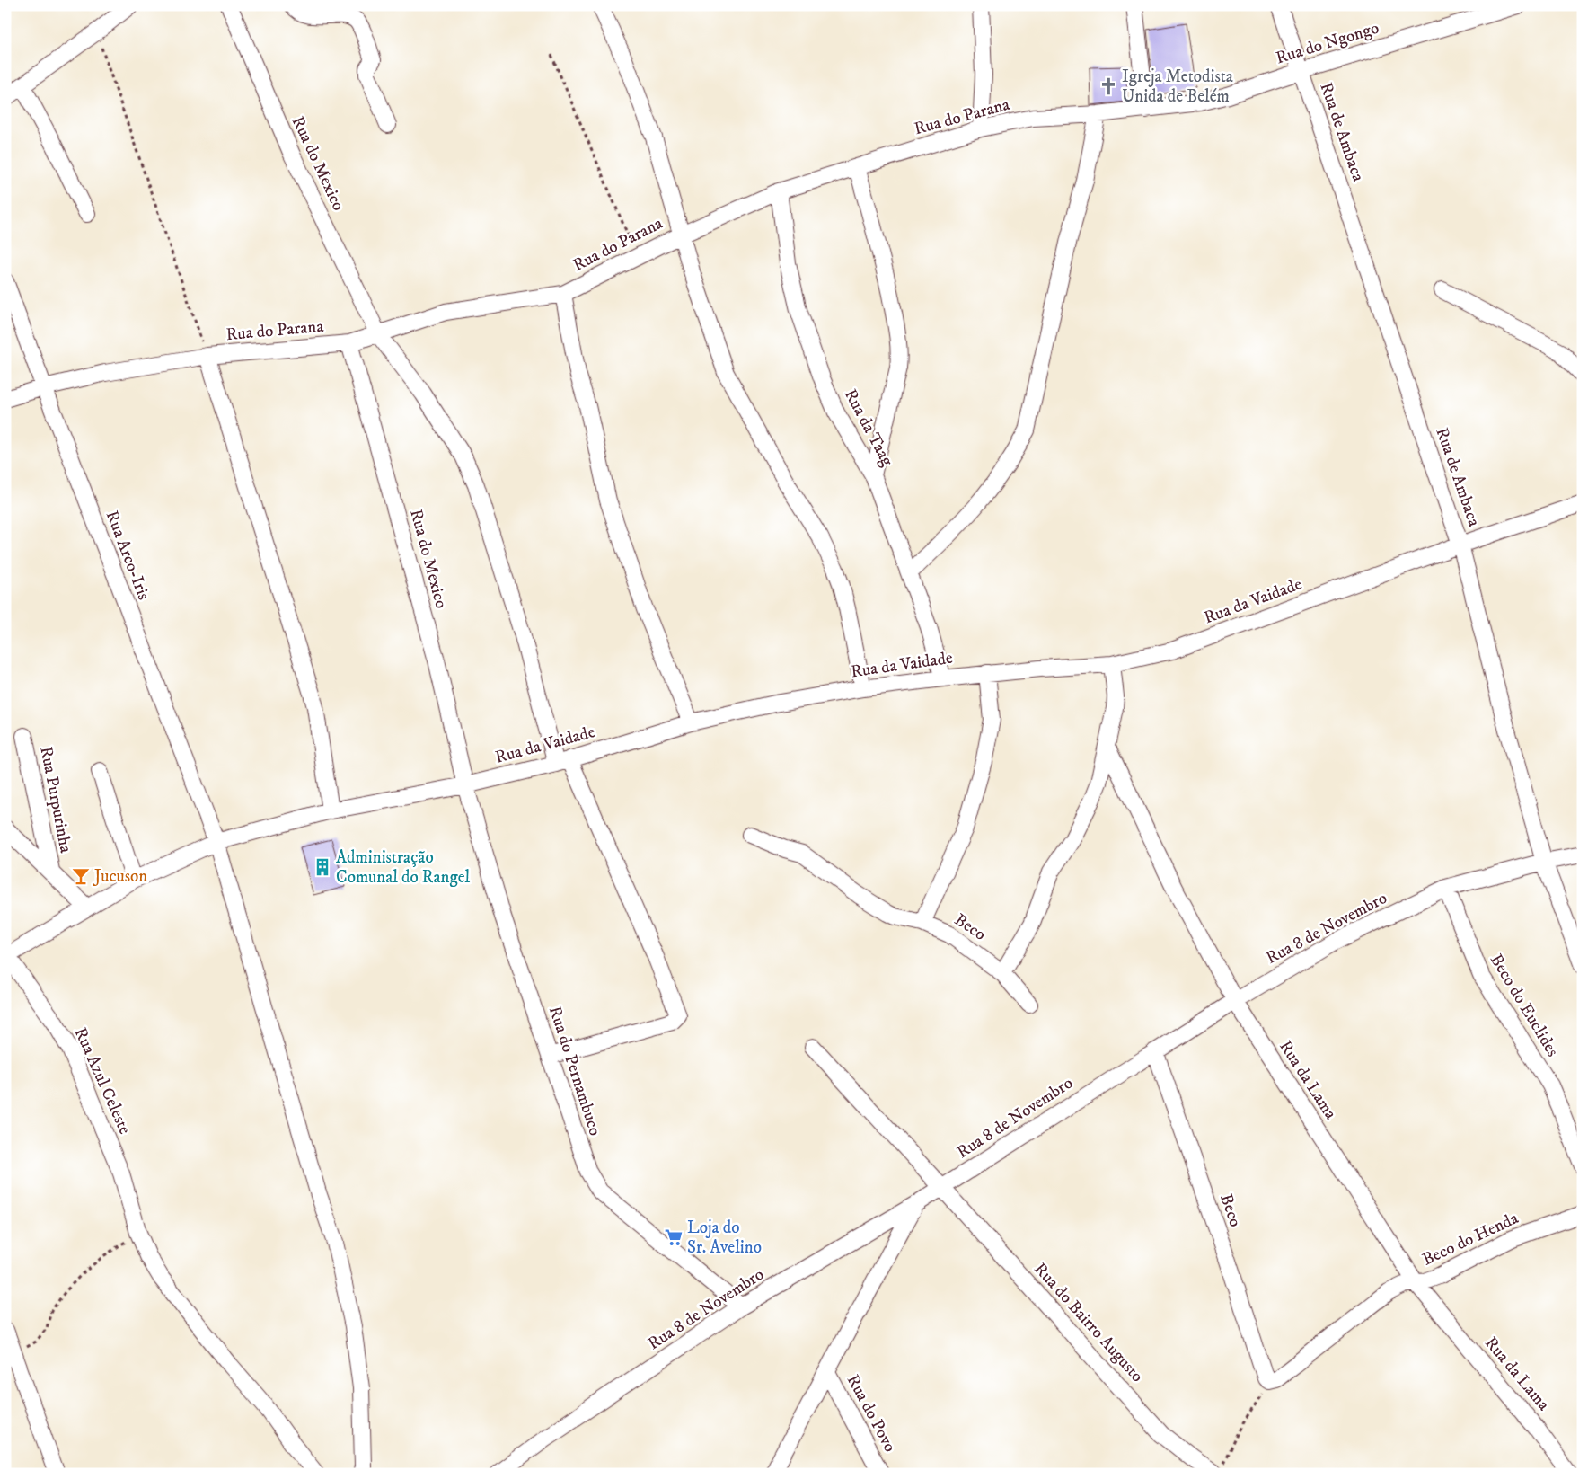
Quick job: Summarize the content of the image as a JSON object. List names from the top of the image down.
{
  "streets": {
    "street": [
      "Rua do Ngongo",
      "Rua do Parana",
      "Rua de Ambaca",
      "Rua do Mexico",
      "Rua da Taag",
      "Rua Arco-Iris",
      "Rua da Vaidade",
      "Rua Purpurinha",
      "Beco",
      "Rua 8 de Novembro",
      "Beco do Euclides",
      "Rua do Pernambuco",
      "Rua da Lama",
      "Rua Azul Celeste",
      "Beco do Henda",
      "Rua do Bairro Augusto",
      "Rua do Povo"
    ]
  },
  "crossings": [
    ["Rua do Ngongo", "Rua do Parana"],
    ["Rua do Ngongo", "Rua de Ambaca"],
    ["Rua do Parana", "Rua do Mexico"],
    ["Rua do Parana", "Rua da Taag"],
    ["Rua do Parana", "Rua Arco-Iris"],
    ["Rua de Ambaca", "Rua da Vaidade"],
    ["Rua de Ambaca", "Rua 8 de Novembro"],
    ["Rua do Mexico", "Rua da Vaidade"],
    ["Rua do Mexico", "Rua do Pernambuco"],
    ["Rua da Taag", "Rua da Vaidade"],
    ["Rua Arco-Iris", "Rua da Vaidade"],
    ["Rua da Vaidade", "Rua do Pernambuco"],
    ["Rua da Vaidade", "Rua Azul Celeste"],
    ["Beco", "Rua 8 de Novembro"],
    ["Beco", "Beco do Henda"],
    ["Rua 8 de Novembro", "Beco do Euclides"],
    ["Rua 8 de Novembro", "Rua do Pernambuco"],
    ["Rua 8 de Novembro", "Rua da Lama"],
    ["Rua 8 de Novembro", "Rua do Bairro Augusto"],
    ["Rua da Lama", "Beco do Henda"]
  ],
  "places": {
    "church": ["Igreja Metodista Unida de Belém"],
    "building": ["Administração Comunal do Rangel"],
    "bar": ["Jucuson"],
    "supermarket": ["Loja do Sr. Avelino"]
  }
}
